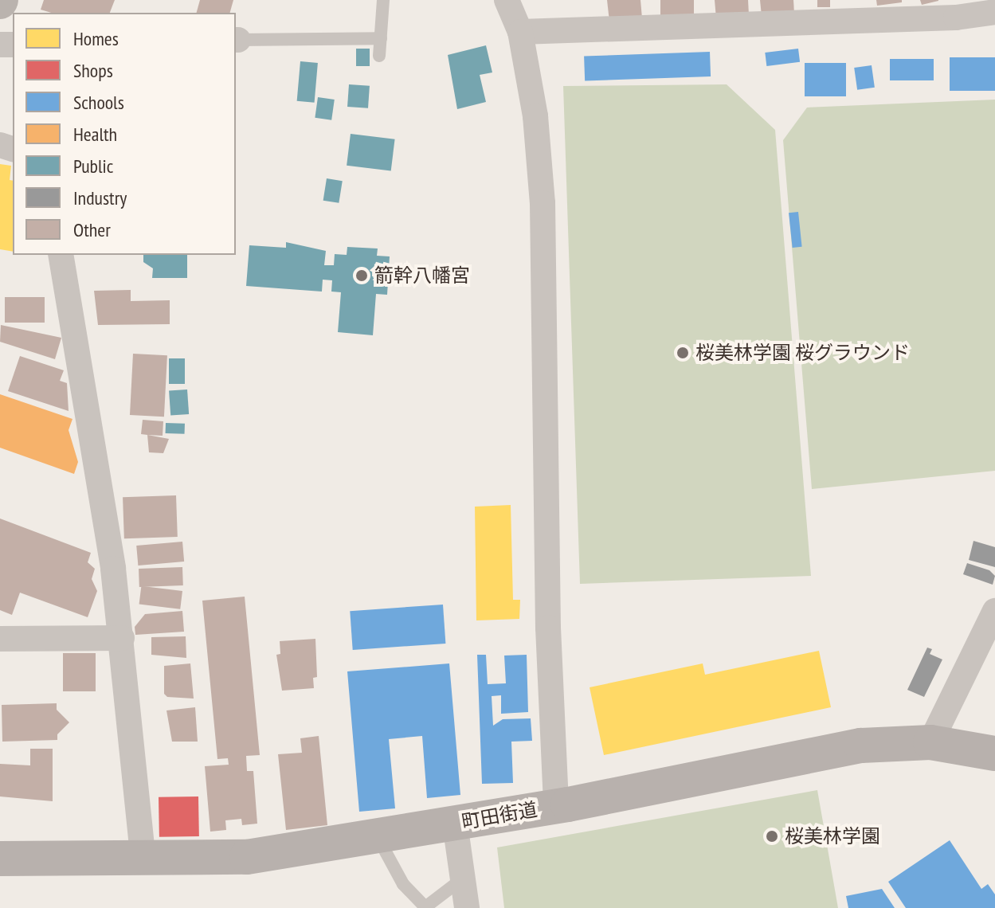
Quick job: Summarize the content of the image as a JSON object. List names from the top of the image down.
{
  "streets": {
    "main road": ["町田街道"]
  },
  "places": ["箭幹八幡宮", "桜美林学園 桜グラウンド", "桜美林学園"],
  "legend": [
    "Homes",
    "Shops",
    "Schools",
    "Health",
    "Public",
    "Industry",
    "Other"
  ]
}
